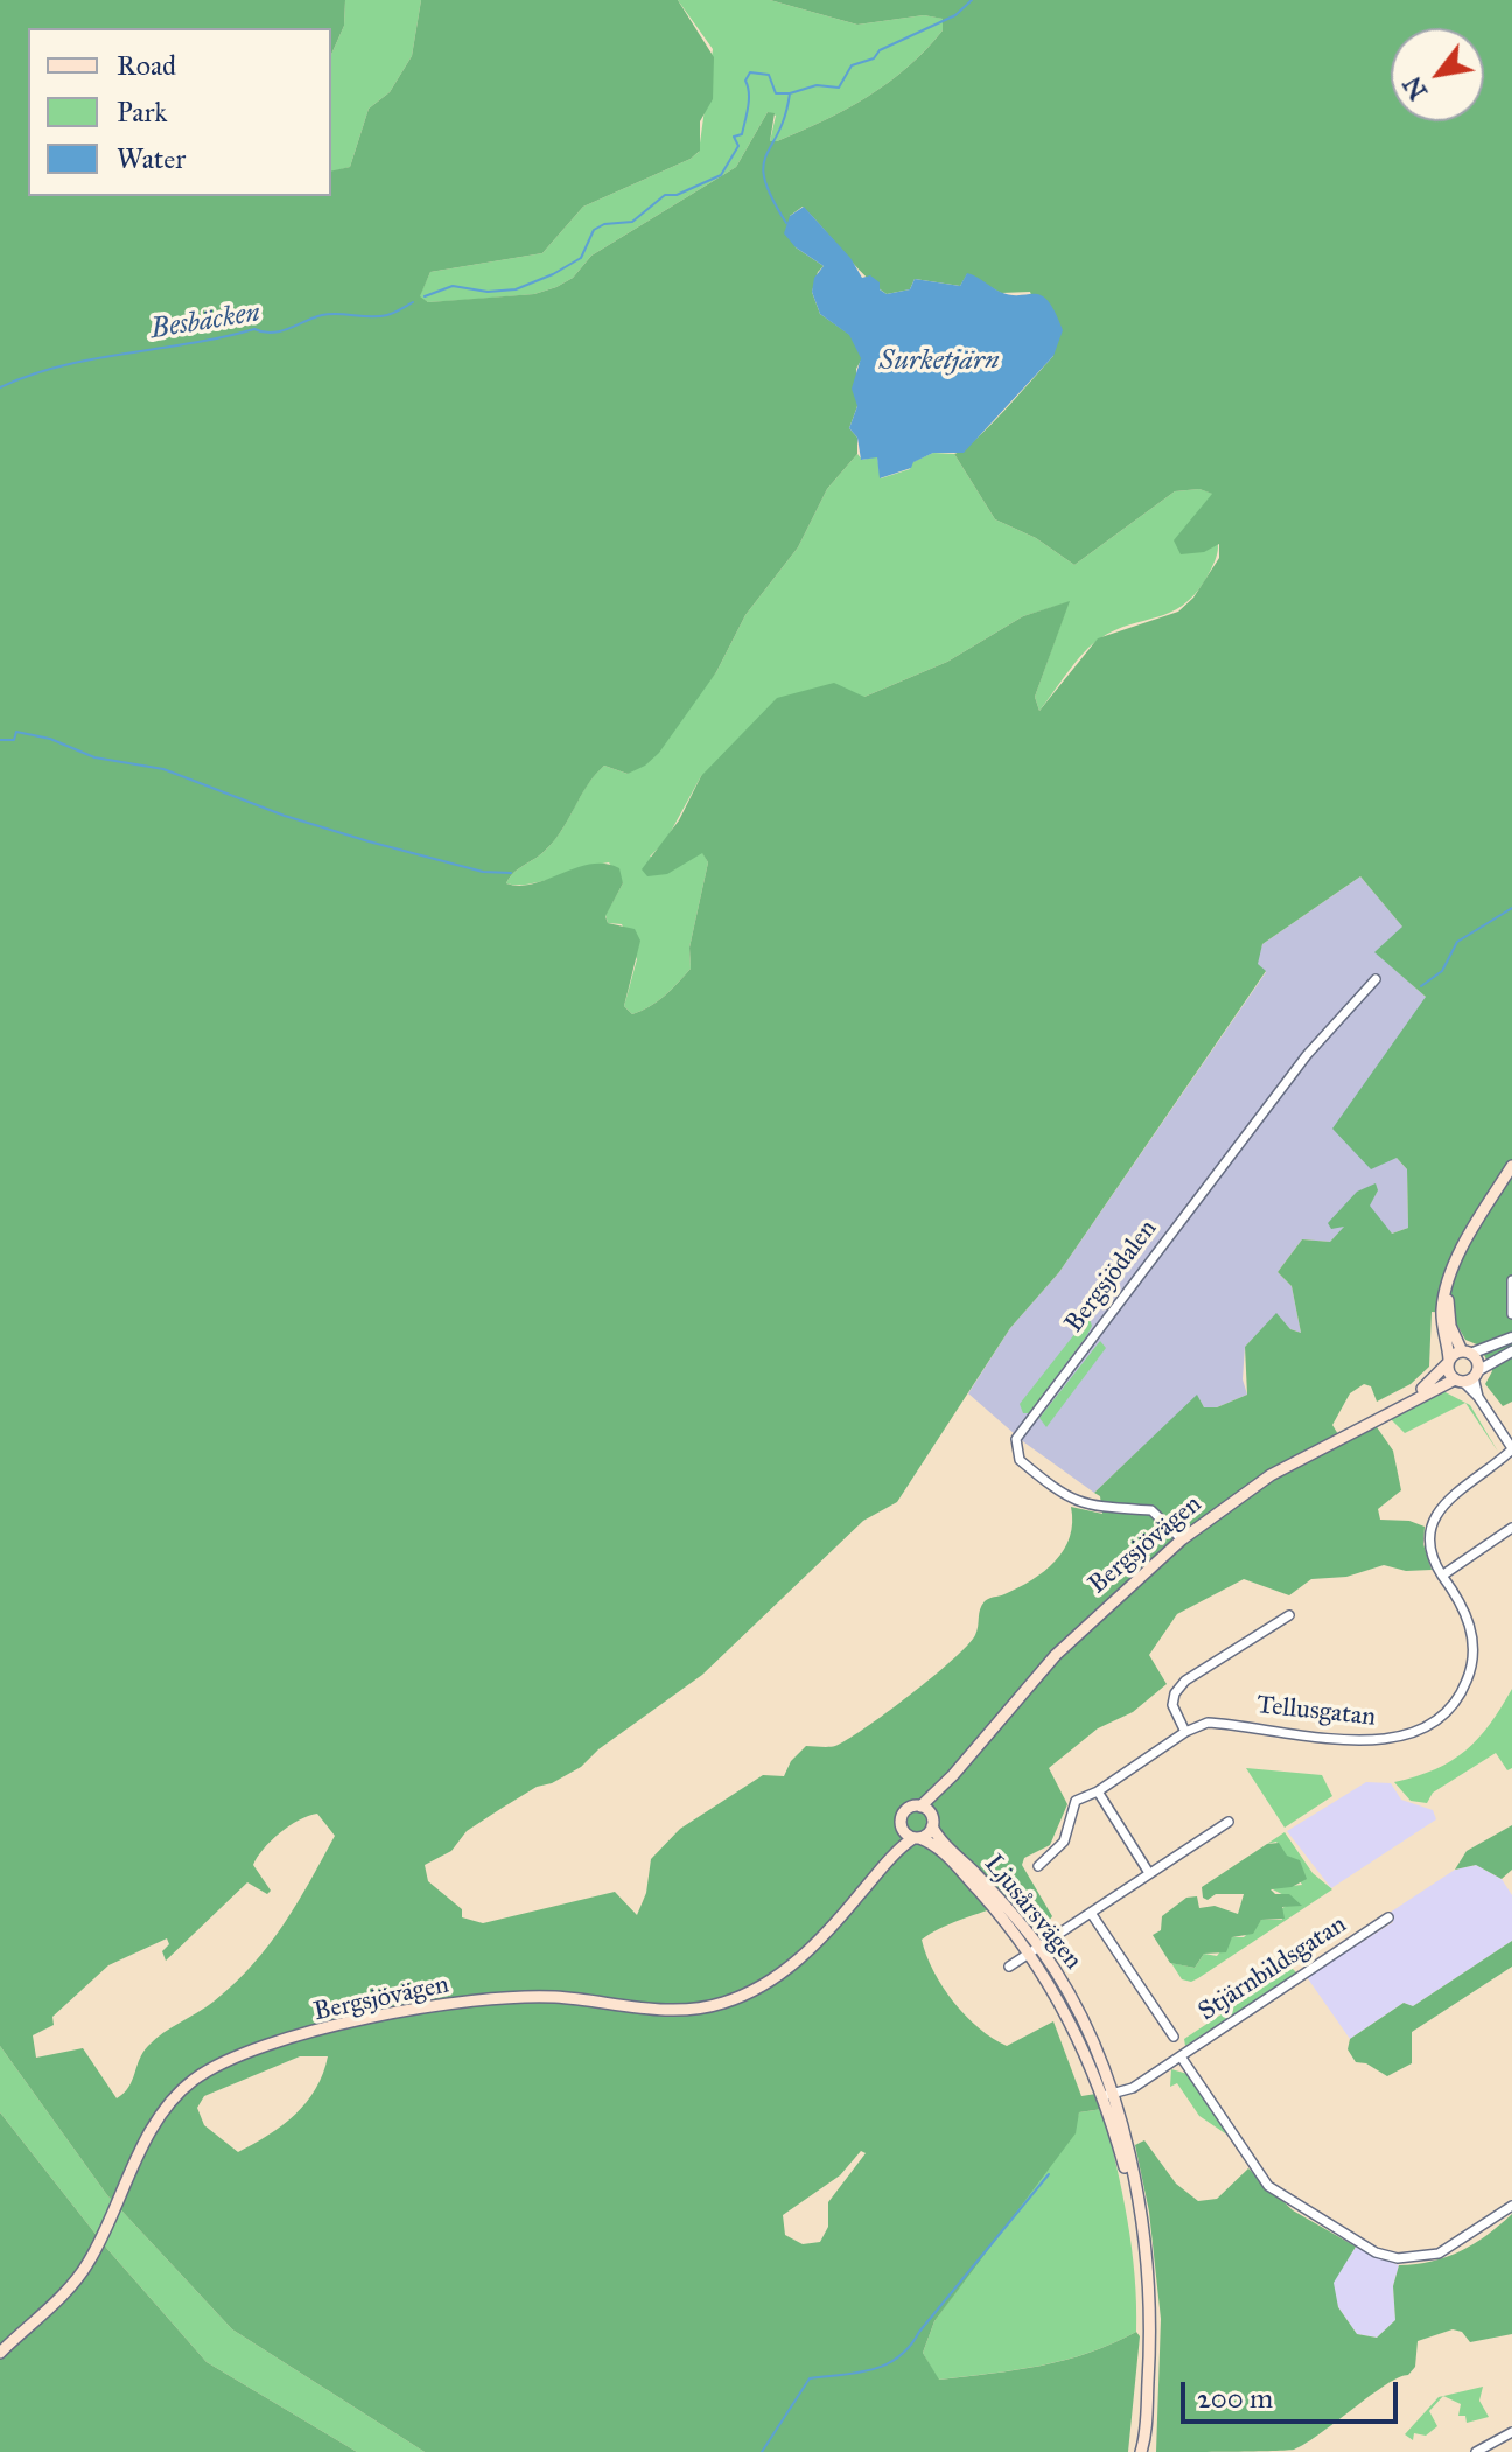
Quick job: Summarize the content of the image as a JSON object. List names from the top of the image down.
{
  "streets": {
    "main road": ["Bergsjövägen", "Ljusårsvägen"],
    "street": ["Bergsjödalen", "Tellusgatan", "Stjärnbildsgatan"]
  },
  "crossings": [
    ["Bergsjödalen", "Bergsjövägen"],
    ["Bergsjövägen", "Ljusårsvägen"],
    ["Ljusårsvägen", "Stjärnbildsgatan"]
  ],
  "water": ["Besbäcken", "Surketjärn"],
  "legend": ["Road", "Park", "Water"],
  "scale_bar": "200 m",
  "north": "bottom left"
}
